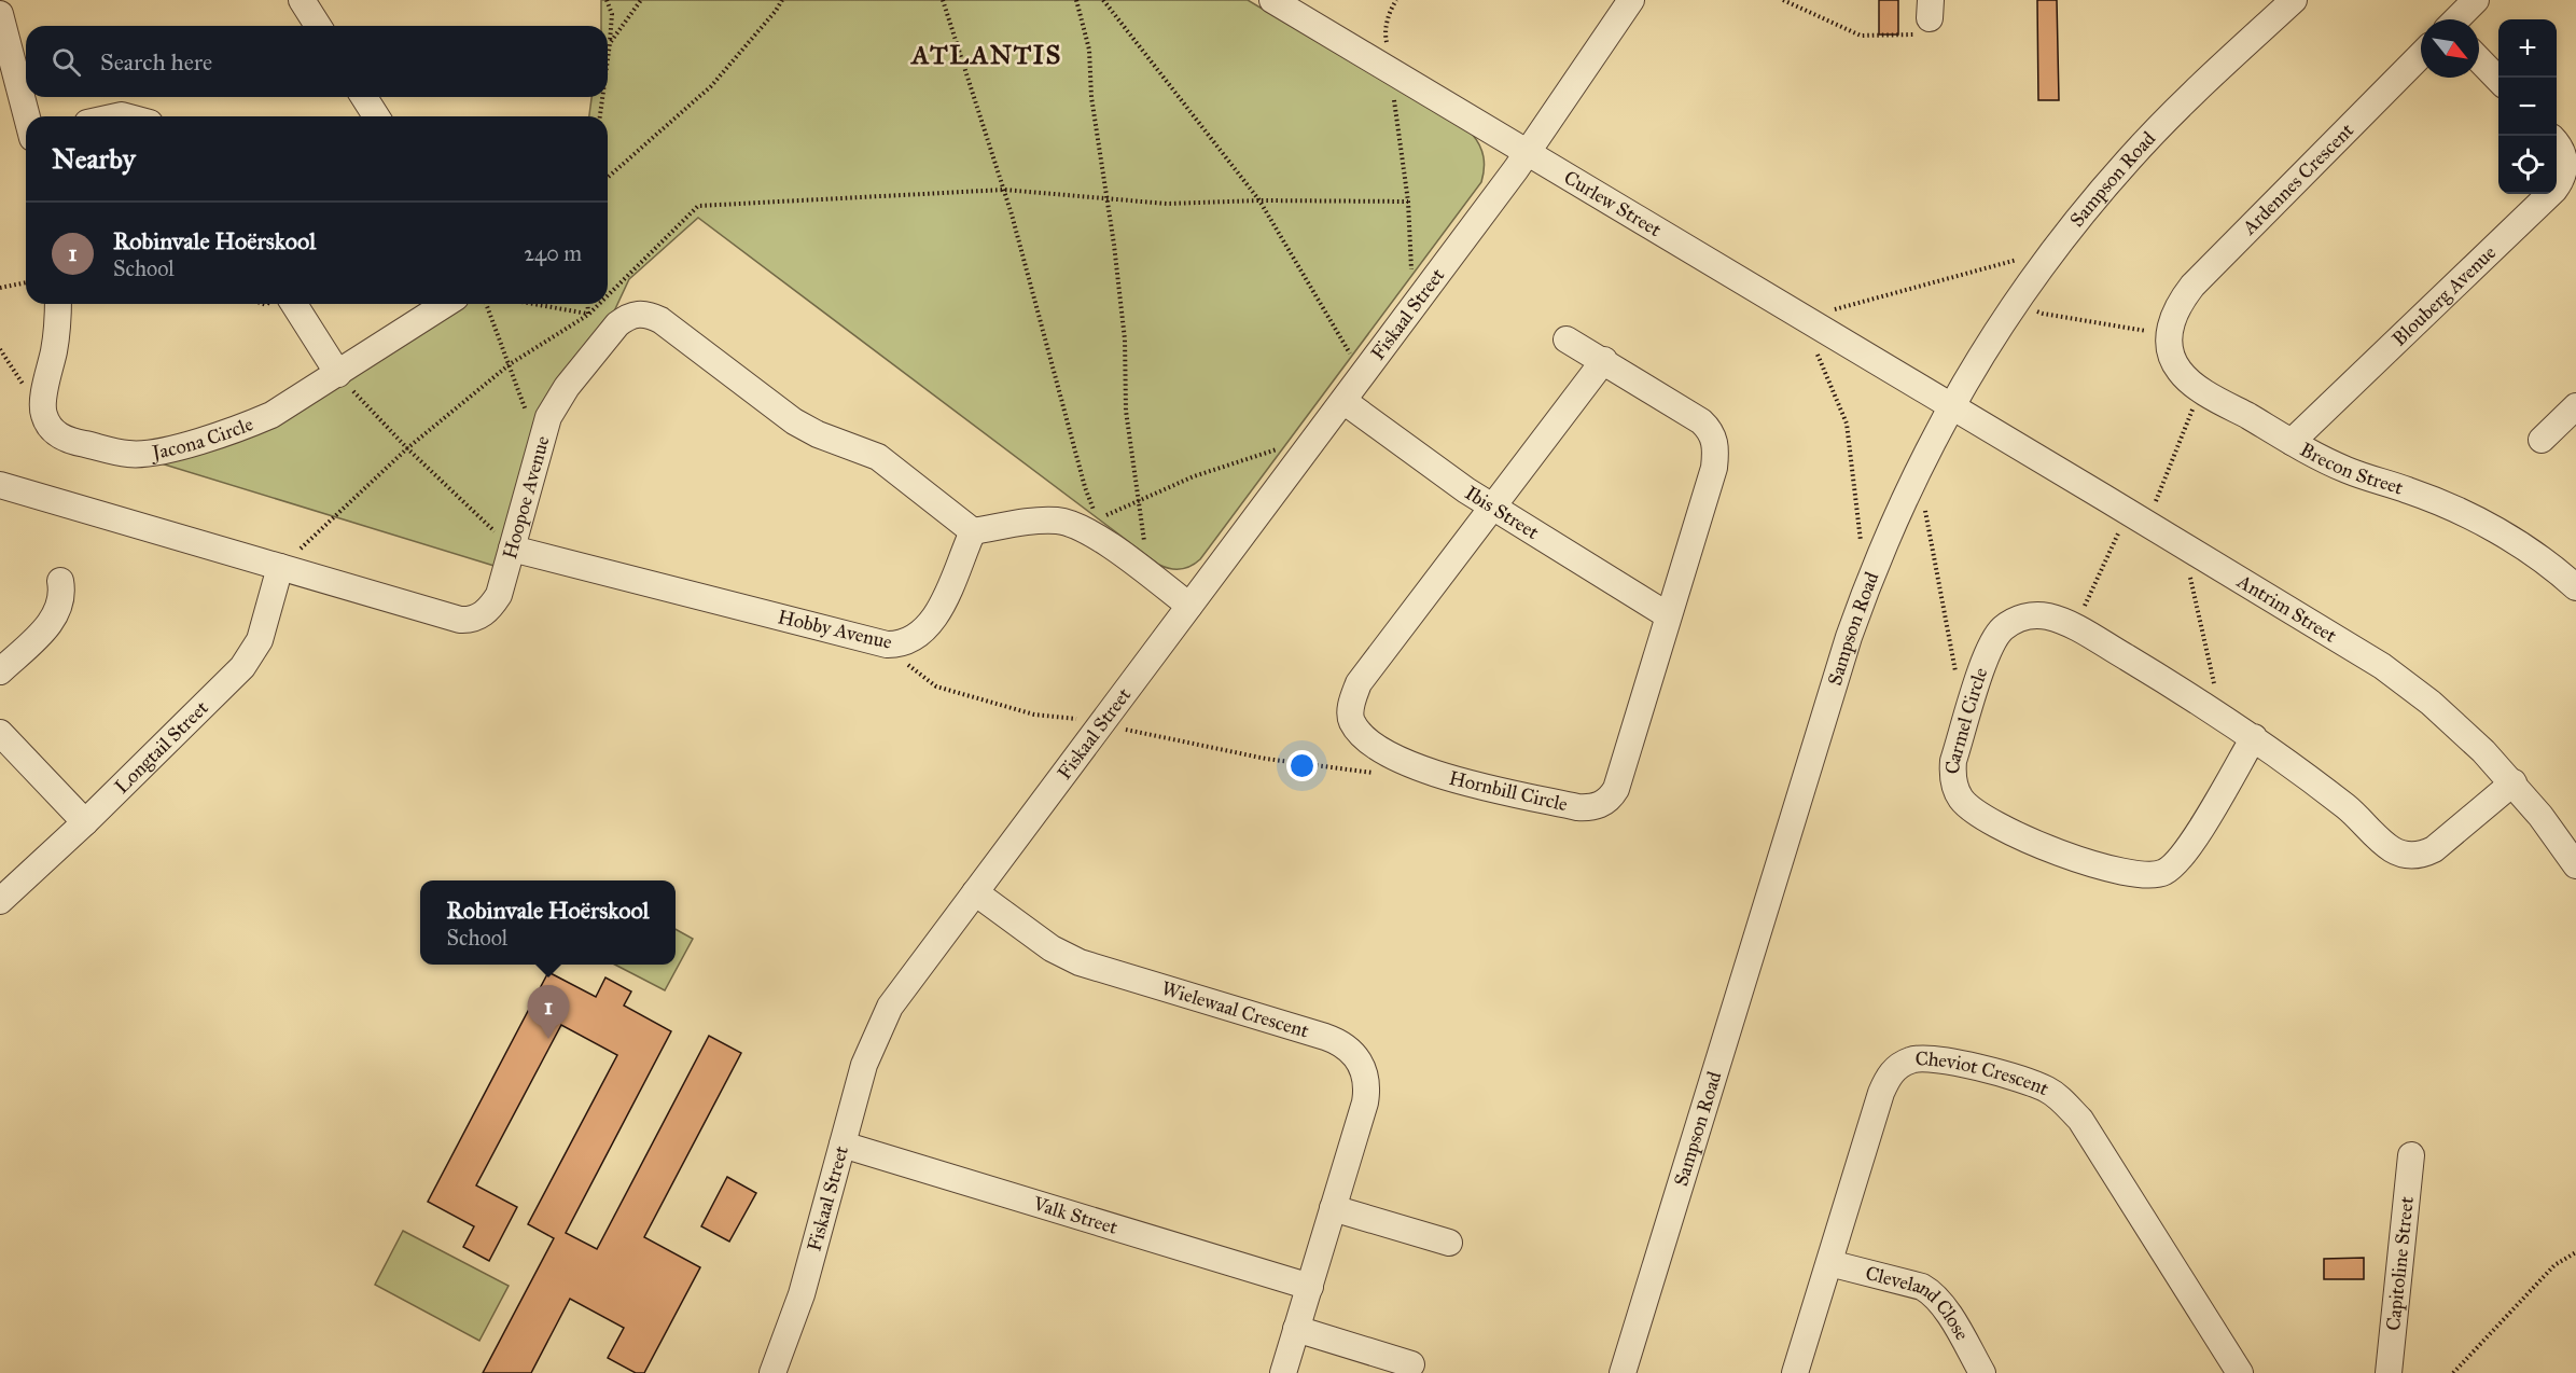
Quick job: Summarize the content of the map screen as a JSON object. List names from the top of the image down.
{
  "streets": {
    "street": [
      "Ardennes Crescent",
      "Sampson Road",
      "Curlew Street",
      "Blouberg Avenue",
      "Fiskaal Street",
      "Jacona Circle",
      "Brecon Street",
      "Hoopoe Avenue",
      "Ibis Street",
      "Antrim Street",
      "Hobby Avenue",
      "Carmel Circle",
      "Longtail Street",
      "Hornbill Circle",
      "Wielewaal Crescent",
      "Cheviot Crescent",
      "Valk Street",
      "Capitoline Street",
      "Cleveland Close"
    ]
  },
  "crossings": [
    ["Ardennes Crescent", "Brecon Street"],
    ["Sampson Road", "Curlew Street"],
    ["Sampson Road", "Antrim Street"],
    ["Curlew Street", "Fiskaal Street"],
    ["Curlew Street", "Antrim Street"],
    ["Blouberg Avenue", "Brecon Street"],
    ["Fiskaal Street", "Ibis Street"],
    ["Fiskaal Street", "Wielewaal Crescent"],
    ["Fiskaal Street", "Valk Street"],
    ["Hoopoe Avenue", "Hobby Avenue"],
    ["Hoopoe Avenue", "Longtail Street"],
    ["Ibis Street", "Hornbill Circle"],
    ["Antrim Street", "Carmel Circle"],
    ["Wielewaal Crescent", "Valk Street"],
    ["Cheviot Crescent", "Cleveland Close"]
  ],
  "districts": ["ATLANTIS"],
  "north": "bottom right",
  "page": {
    "map_buttons": ["+", "−"],
    "search": "Search here",
    "heading": "Nearby",
    "list": [
      {
        "mark": "1",
        "name": "Robinvale Hoërskool",
        "note": "School",
        "value": "240 m"
      }
    ],
    "popup": ["Robinvale Hoërskool", "School"],
    "pins": "1"
  }
}
